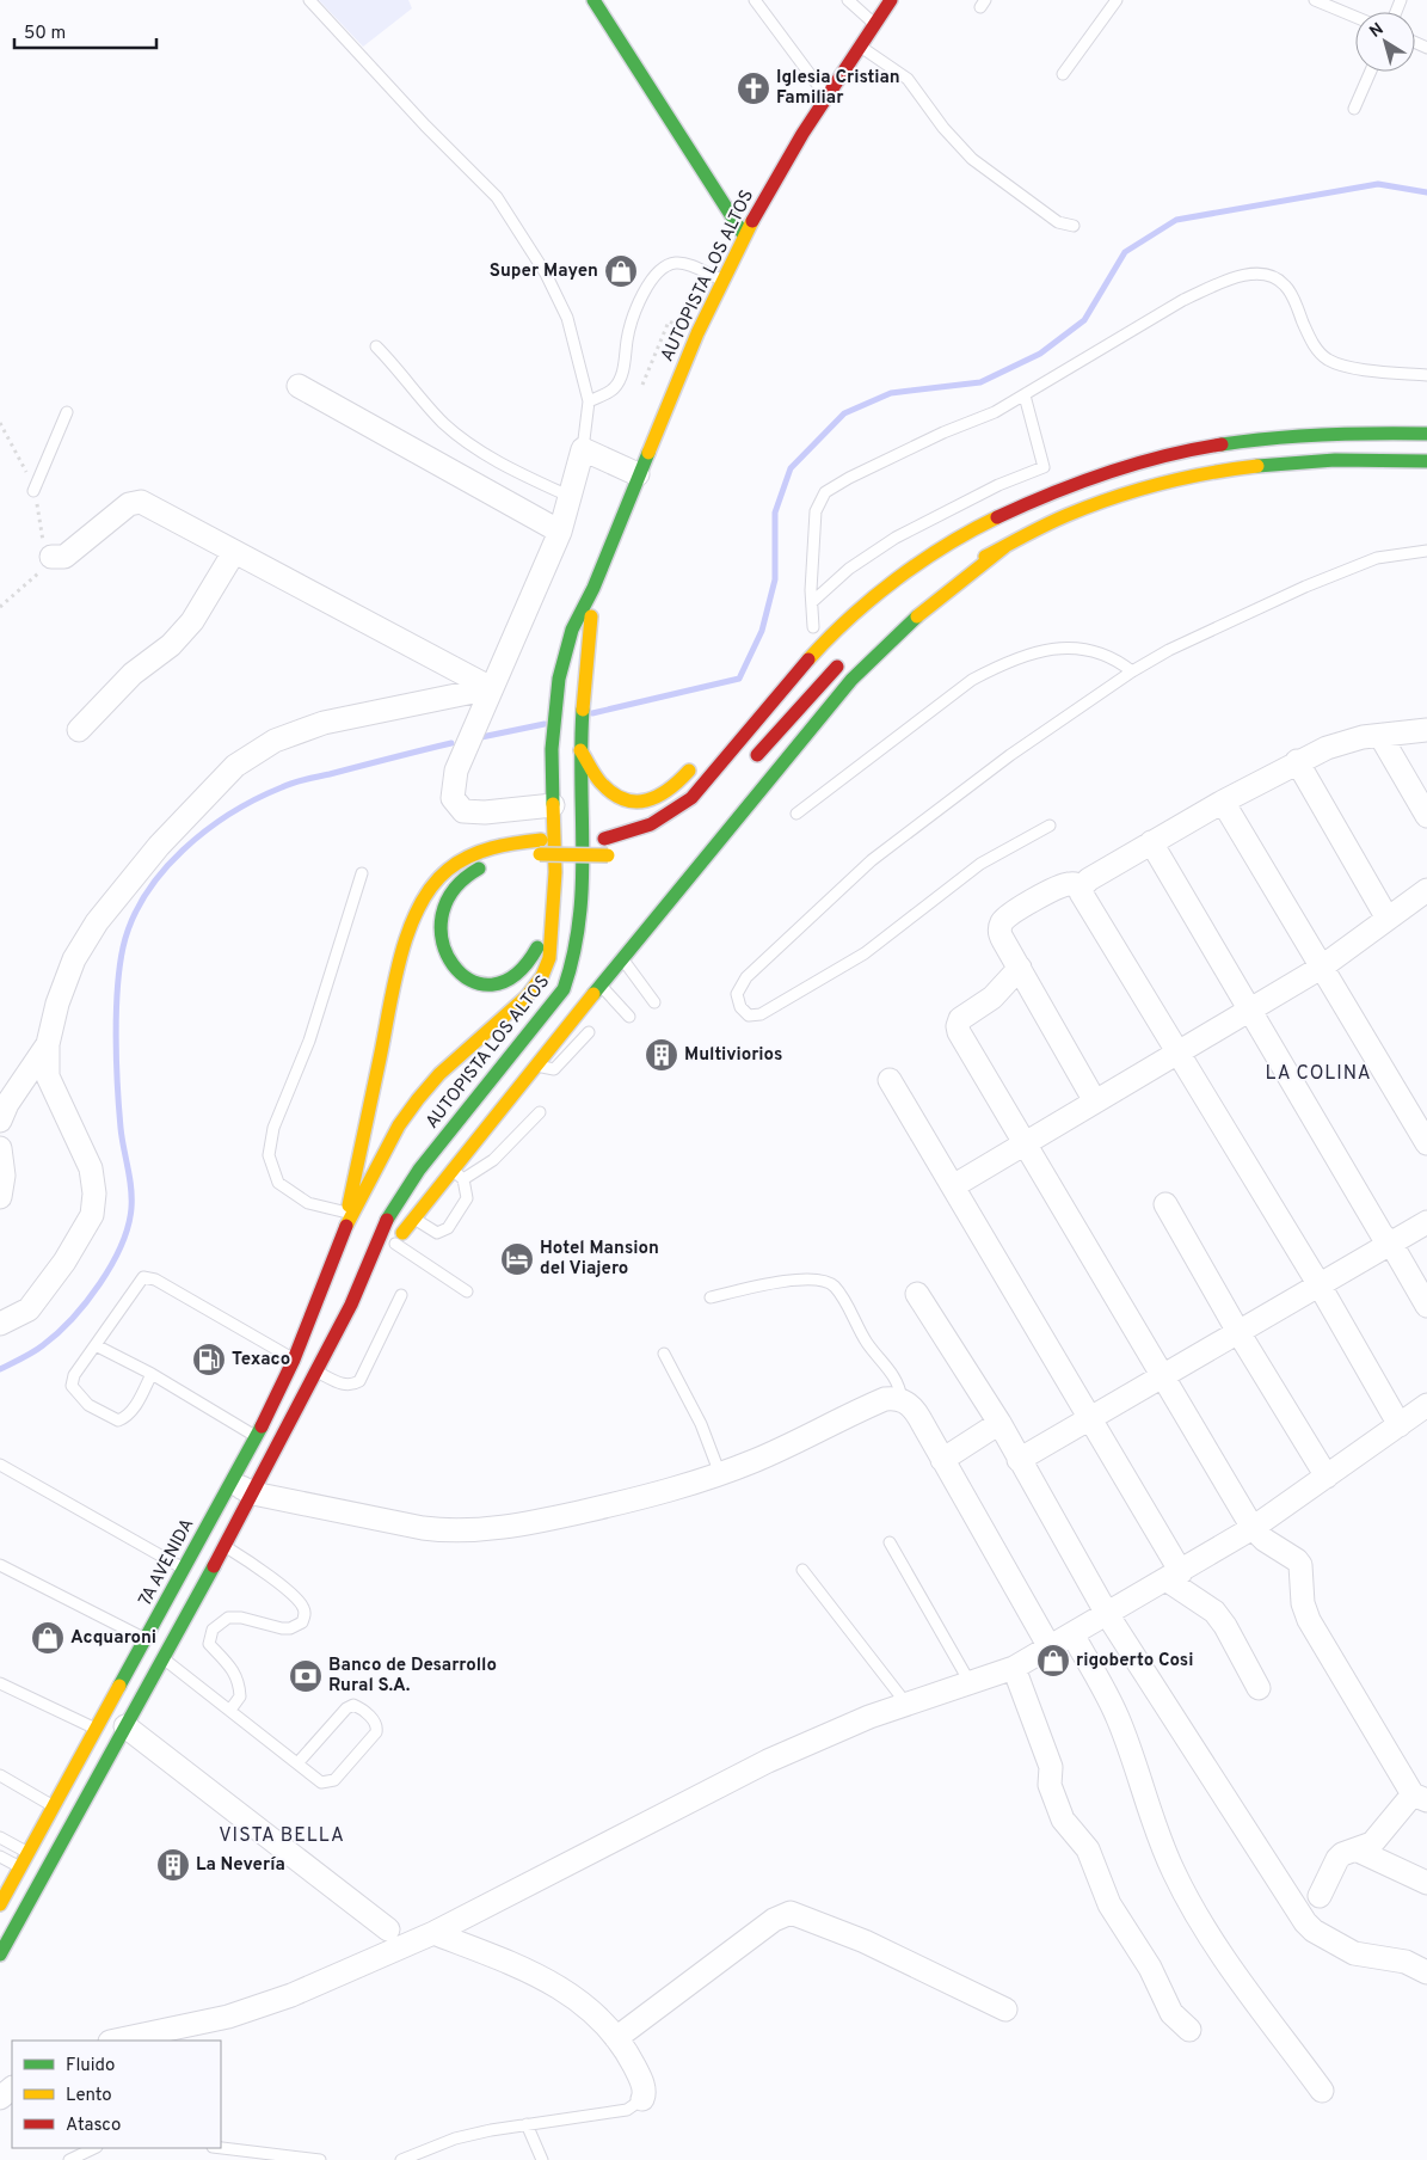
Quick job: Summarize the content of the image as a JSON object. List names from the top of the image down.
{
  "streets": {
    "main road": ["AUTOPISTA LOS ALTOS", "7A AVENIDA"]
  },
  "crossings": [
    ["AUTOPISTA LOS ALTOS", "7A AVENIDA"]
  ],
  "districts": ["LA COLINA", "VISTA BELLA"],
  "places": {
    "church": ["Iglesia Cristian Familiar"],
    "shop": ["Super Mayen", "Acquaroni", "rigoberto Cosi"],
    "building": ["Multiviorios", "La Nevería"],
    "hotel": ["Hotel Mansion del Viajero"],
    "fuel station": ["Texaco"],
    "bank": ["Banco de Desarrollo Rural S.A."]
  },
  "legend": ["Fluido", "Lento", "Atasco"],
  "scale_bar": "50 m",
  "north": "top left"
}
